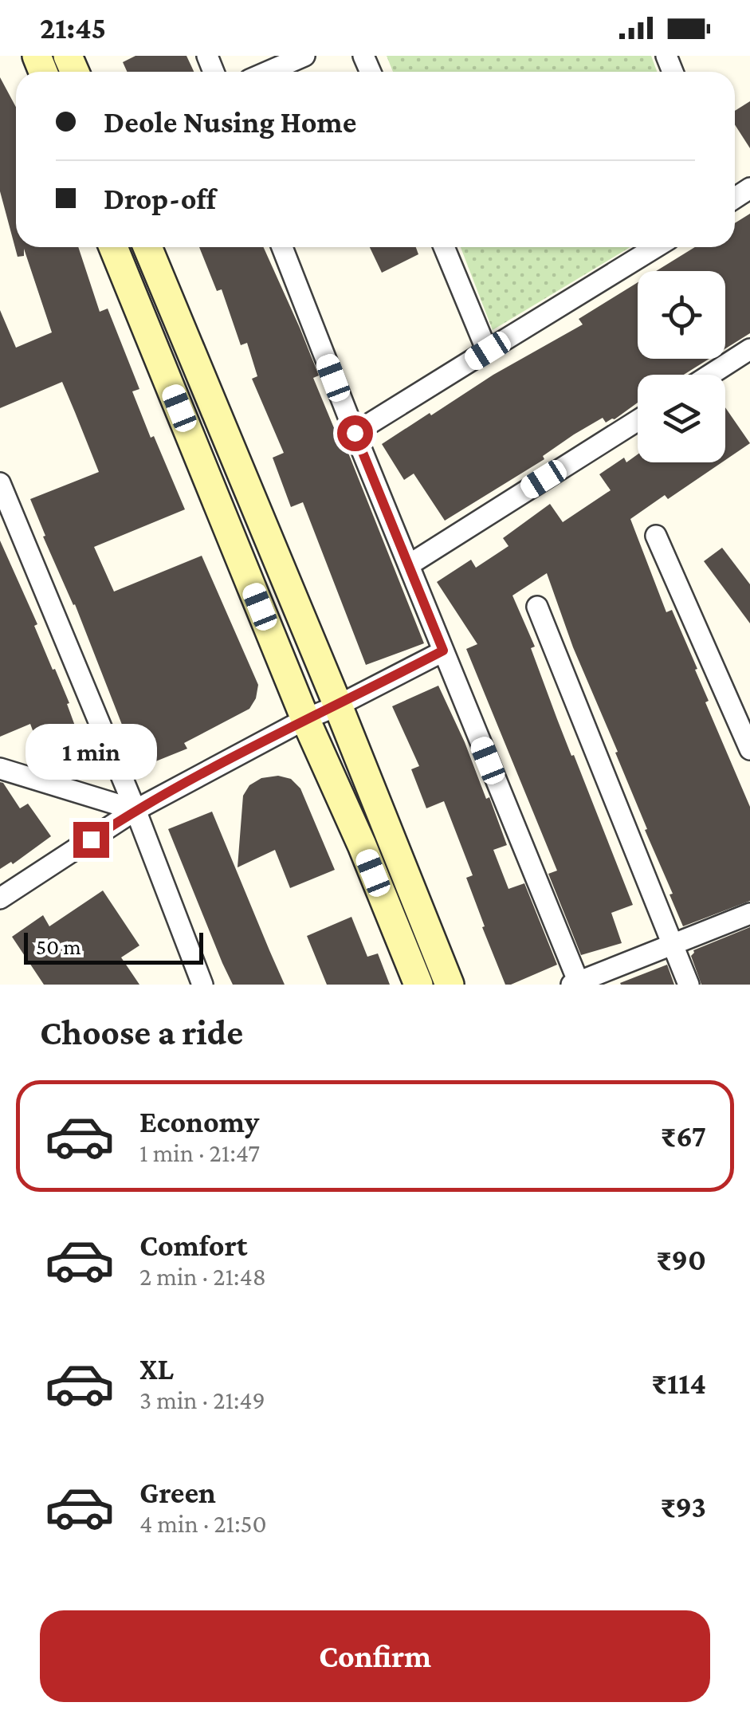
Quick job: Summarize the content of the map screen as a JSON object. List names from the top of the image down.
{
  "scale_bar": "50 m",
  "page": {
    "status": "21:45",
    "banner": ["Deole Nusing Home", "Drop-off"],
    "bubble": "1 min",
    "scale": "50 m",
    "heading": "Choose a ride",
    "list": [
      {
        "name": "Economy",
        "note": "1 min · 21:47",
        "value": "₹67"
      },
      {
        "name": "Comfort",
        "note": "2 min · 21:48",
        "value": "₹90"
      },
      {
        "name": "XL",
        "note": "3 min · 21:49",
        "value": "₹114"
      },
      {
        "name": "Green",
        "note": "4 min · 21:50",
        "value": "₹93"
      }
    ],
    "buttons": "Confirm"
  }
}
